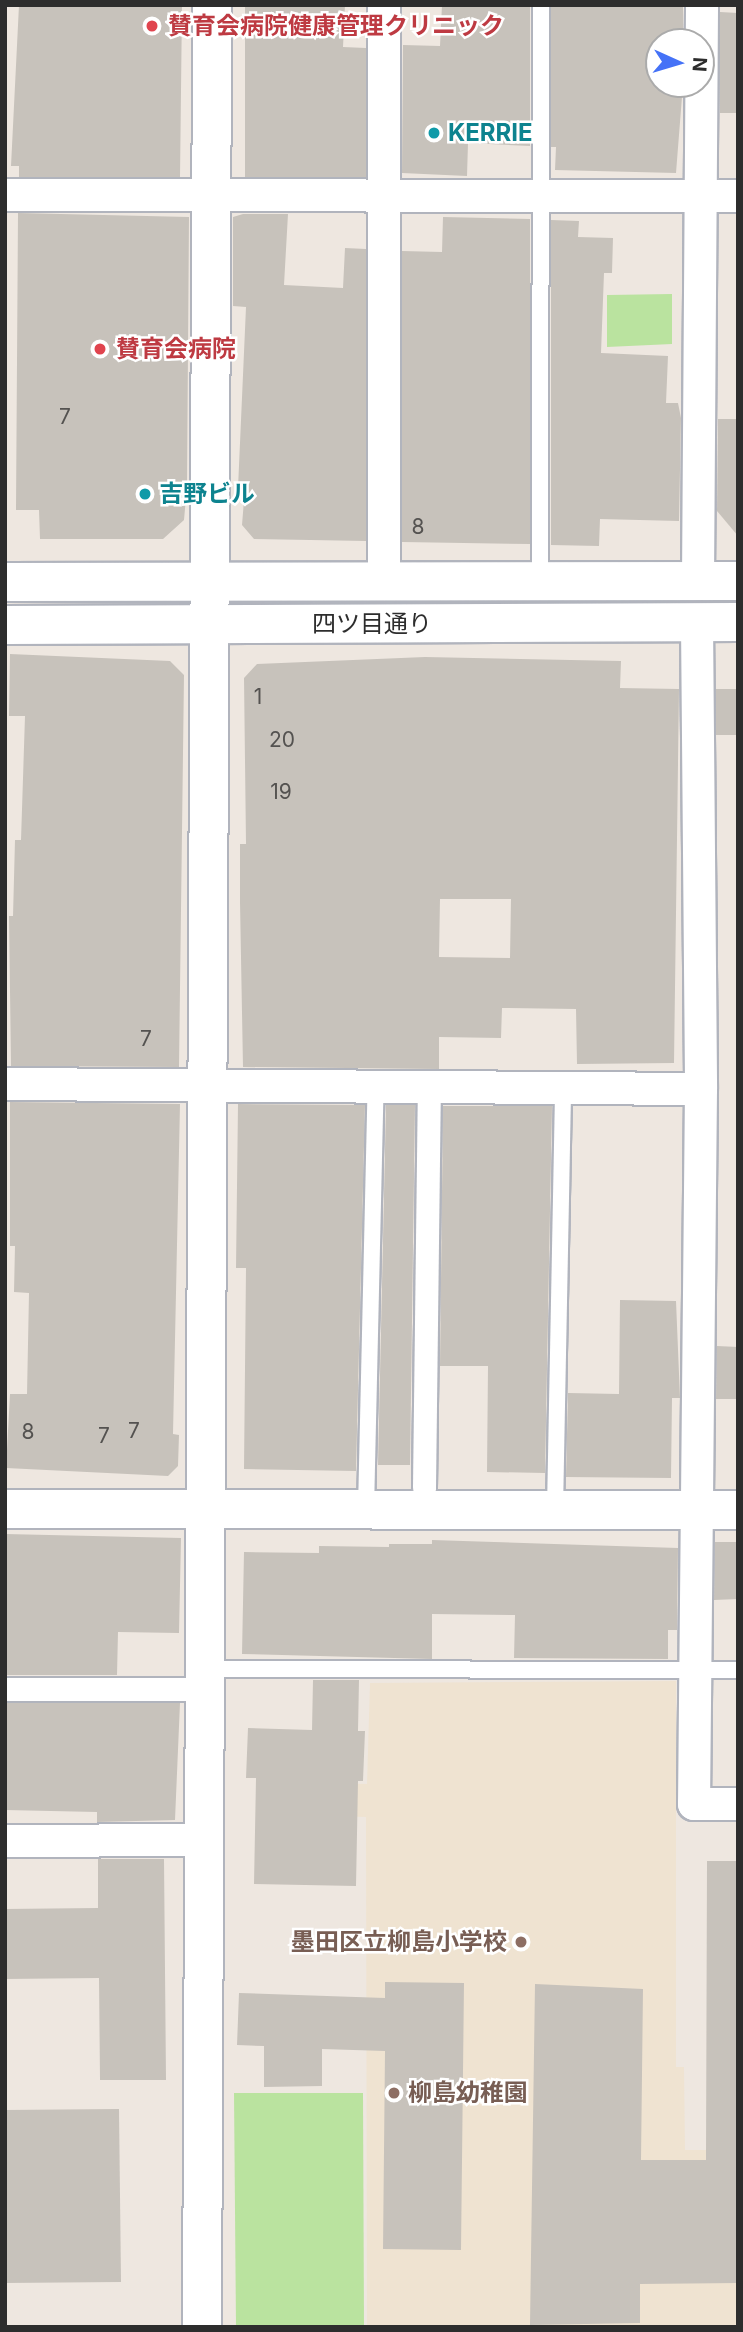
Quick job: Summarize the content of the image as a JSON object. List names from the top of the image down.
{
  "streets": {
    "street": ["四ツ目通り"]
  },
  "places": [
    "賛育会病院健康管理クリニック",
    "KERRIE",
    "賛育会病院",
    "吉野ビル",
    "墨田区立柳島小学校",
    "柳島幼稚園"
  ],
  "house_numbers": [
    "7",
    "8",
    "1",
    "20",
    "19",
    "7",
    "7",
    "8",
    "7"
  ],
  "north": "right"
}
